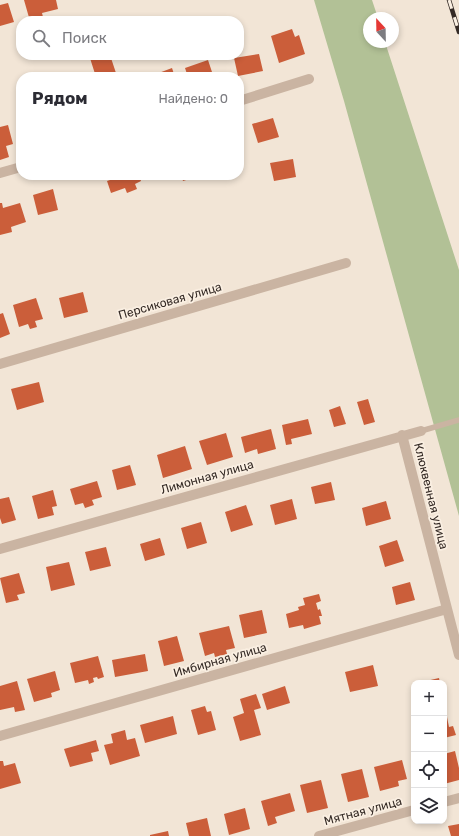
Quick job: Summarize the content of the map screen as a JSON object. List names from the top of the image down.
{
  "streets": {
    "street": [
      "Персиковая улица",
      "Лимонная улица",
      "Клюквенная улица",
      "Имбирная улица",
      "Мятная улица"
    ]
  },
  "crossings": [
    ["Лимонная улица", "Клюквенная улица"],
    ["Клюквенная улица", "Имбирная улица"]
  ],
  "north": "top",
  "page": {
    "search": "Поиск",
    "heading": ["Рядом", "Найдено: 0"],
    "map_buttons": ["+", "−"]
  }
}
